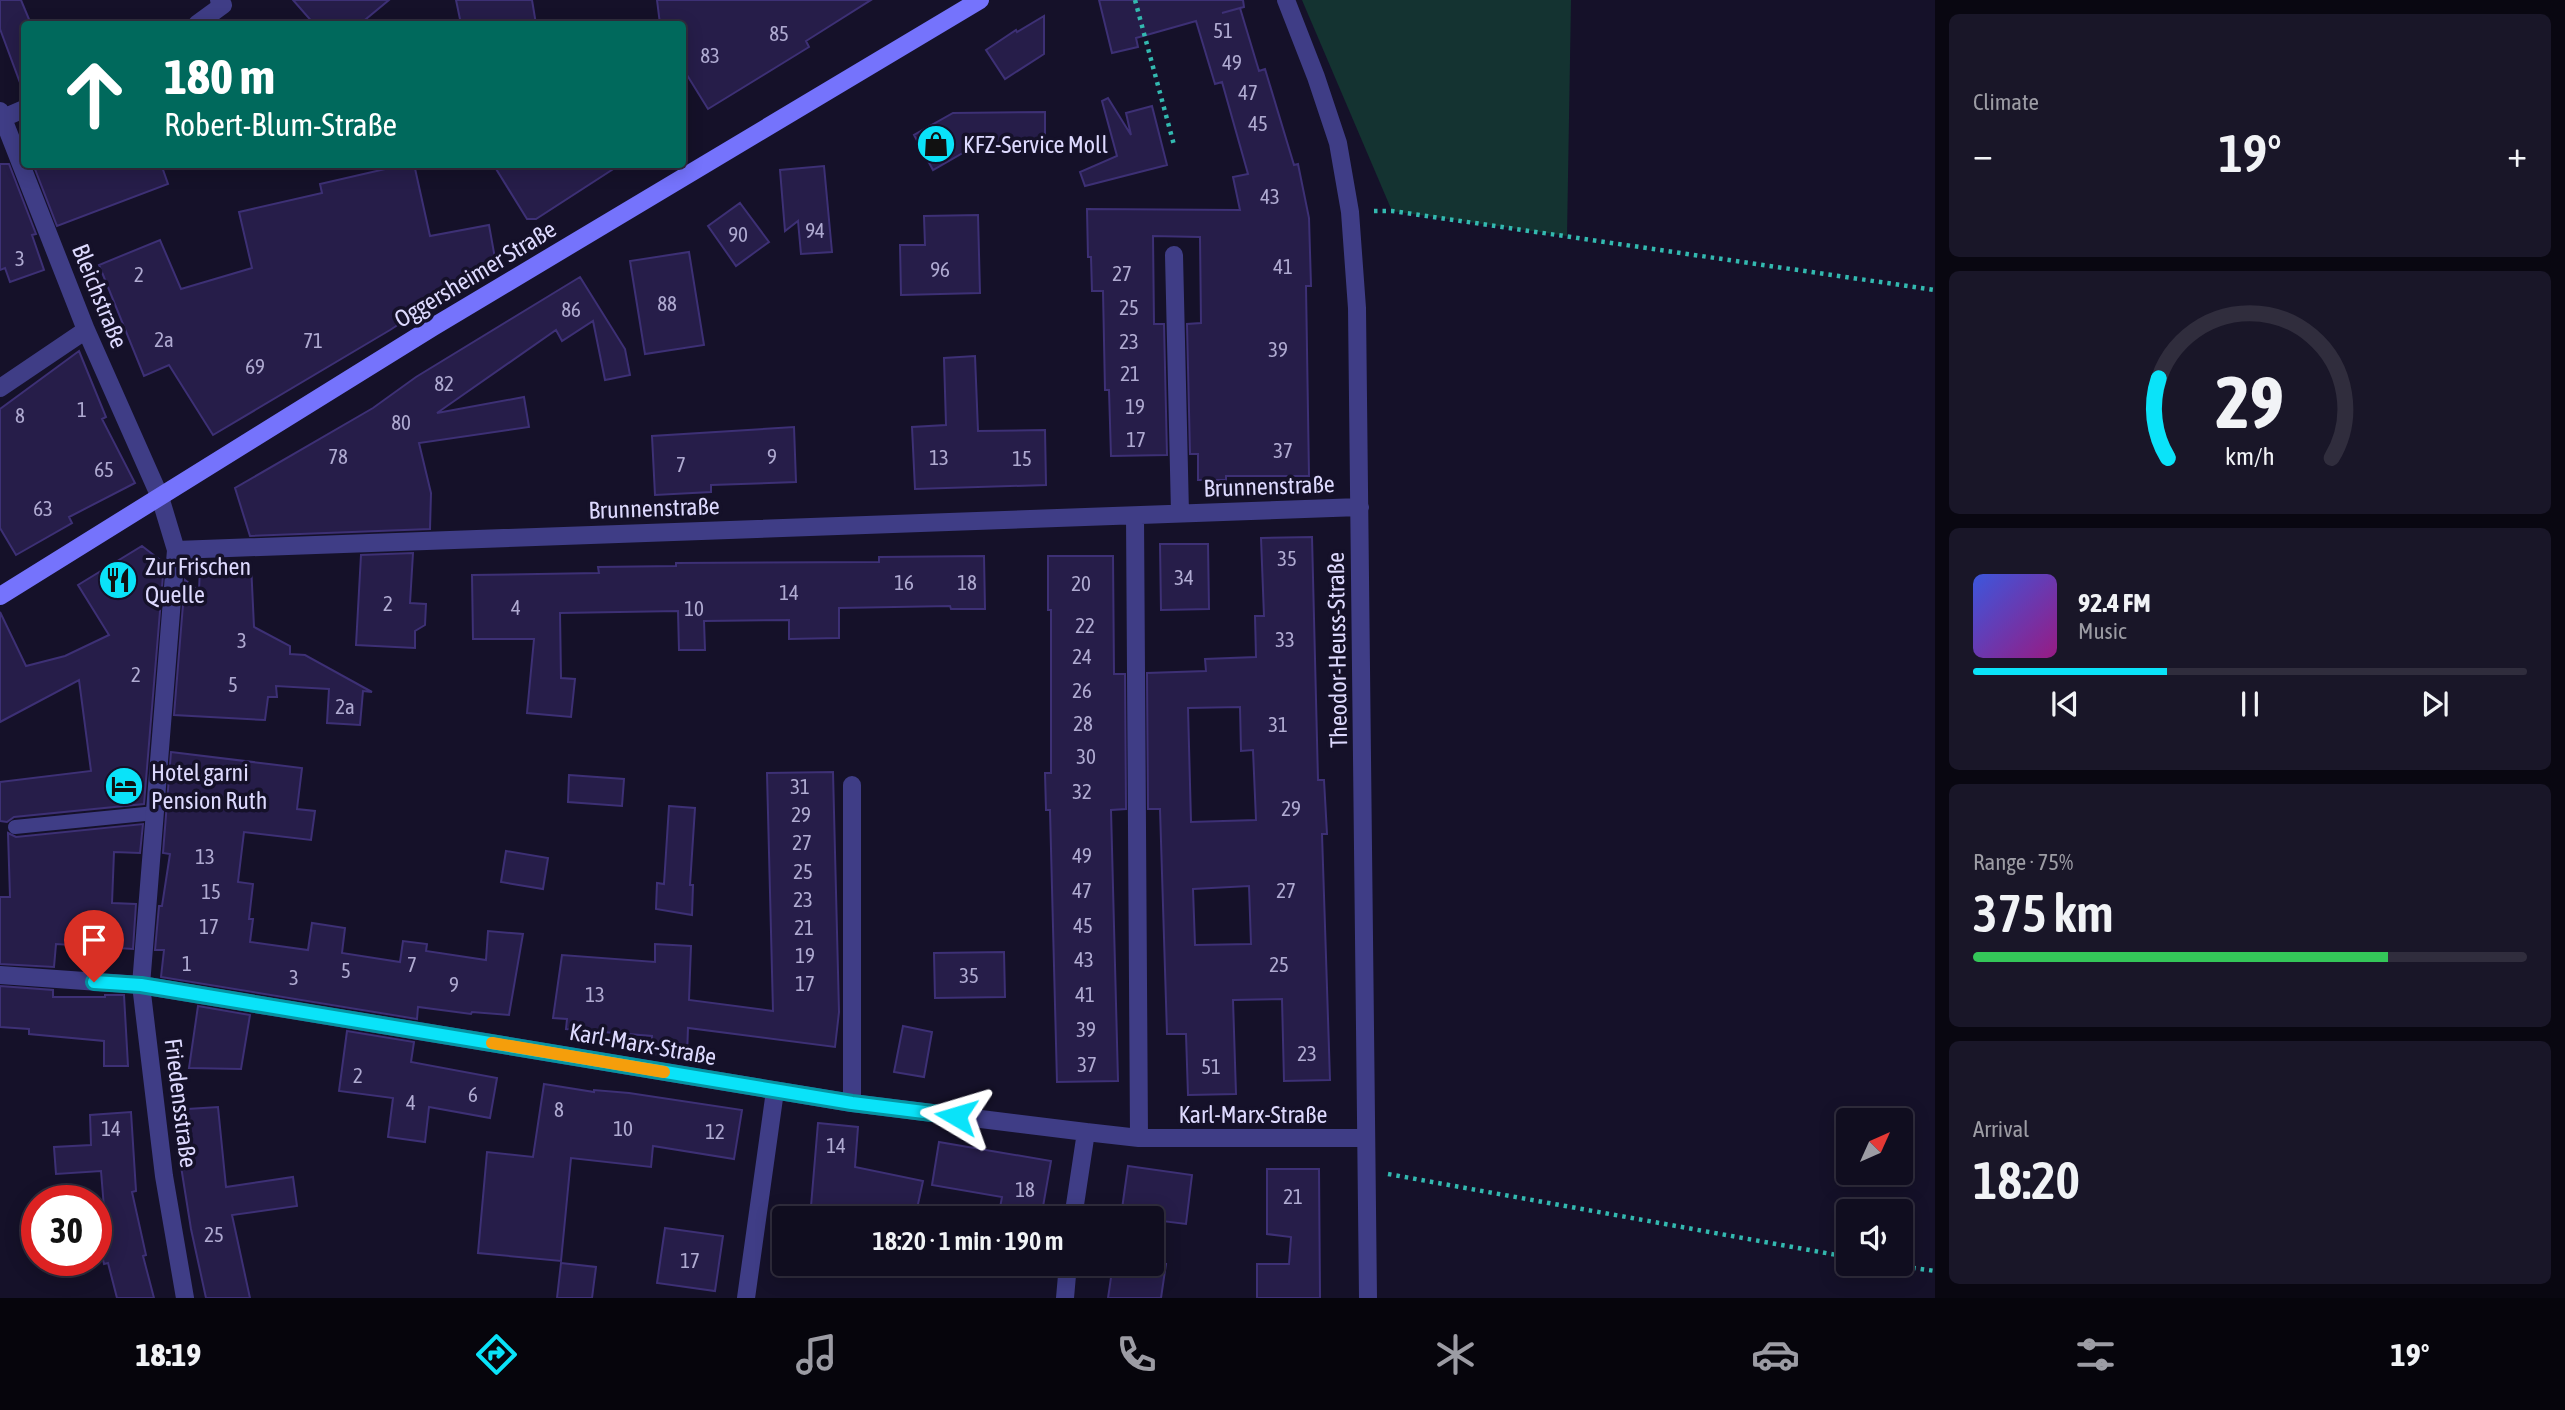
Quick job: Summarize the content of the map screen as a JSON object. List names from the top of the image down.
{
  "streets": {
    "street": [
      "Oggersheimer Straße",
      "Bleichstraße",
      "Brunnenstraße",
      "Theodor-Heuss-Straße",
      "Karl-Marx-Straße",
      "Friedensstraße"
    ]
  },
  "crossings": [
    ["Oggersheimer Straße", "Bleichstraße"],
    ["Oggersheimer Straße", "Friedensstraße"],
    ["Bleichstraße", "Friedensstraße"],
    ["Brunnenstraße", "Theodor-Heuss-Straße"],
    ["Brunnenstraße", "Friedensstraße"],
    ["Theodor-Heuss-Straße", "Karl-Marx-Straße"],
    ["Karl-Marx-Straße", "Friedensstraße"]
  ],
  "places": {
    "shop": ["KFZ-Service Moll"],
    "restaurant": ["Zur Frischen Quelle"],
    "hotel": ["Hotel garni Pension Ruth"]
  },
  "house_numbers": [
    "51",
    "85",
    "83",
    "49",
    "47",
    "45",
    "43",
    "94",
    "90",
    "3",
    "41",
    "96",
    "27",
    "2",
    "88",
    "25",
    "86",
    "2a",
    "71",
    "23",
    "39",
    "69",
    "21",
    "82",
    "19",
    "1",
    "8",
    "80",
    "17",
    "37",
    "78",
    "9",
    "13",
    "15",
    "7",
    "65",
    "63",
    "35",
    "34",
    "16",
    "18",
    "20",
    "14",
    "2",
    "4",
    "10",
    "22",
    "33",
    "3",
    "24",
    "2",
    "5",
    "26",
    "2a",
    "28",
    "31",
    "30",
    "31",
    "32",
    "29",
    "29",
    "27",
    "49",
    "13",
    "25",
    "47",
    "27",
    "15",
    "23",
    "45",
    "17",
    "21",
    "19",
    "43",
    "1",
    "7",
    "25",
    "5",
    "35",
    "3",
    "17",
    "9",
    "13",
    "41",
    "39",
    "23",
    "37",
    "51",
    "2",
    "6",
    "4",
    "8",
    "14",
    "10",
    "12",
    "14",
    "18",
    "21",
    "25",
    "17"
  ],
  "north": "top right",
  "page": {
    "tile": [
      "Climate",
      ["Range · 75%", "375 km"],
      ["Arrival", "18:20"]
    ],
    "turn": ["180 m", "Robert-Blum-Straße"],
    "heat": ["−", "19°", "+"],
    "song": ["92.4 FM", "Music"],
    "limit": "30",
    "trip": "18:20 · 1 min · 190 m",
    "tabs": ["18:19", "19°"],
    "gauge": ["29", "km/h"]
  }
}
